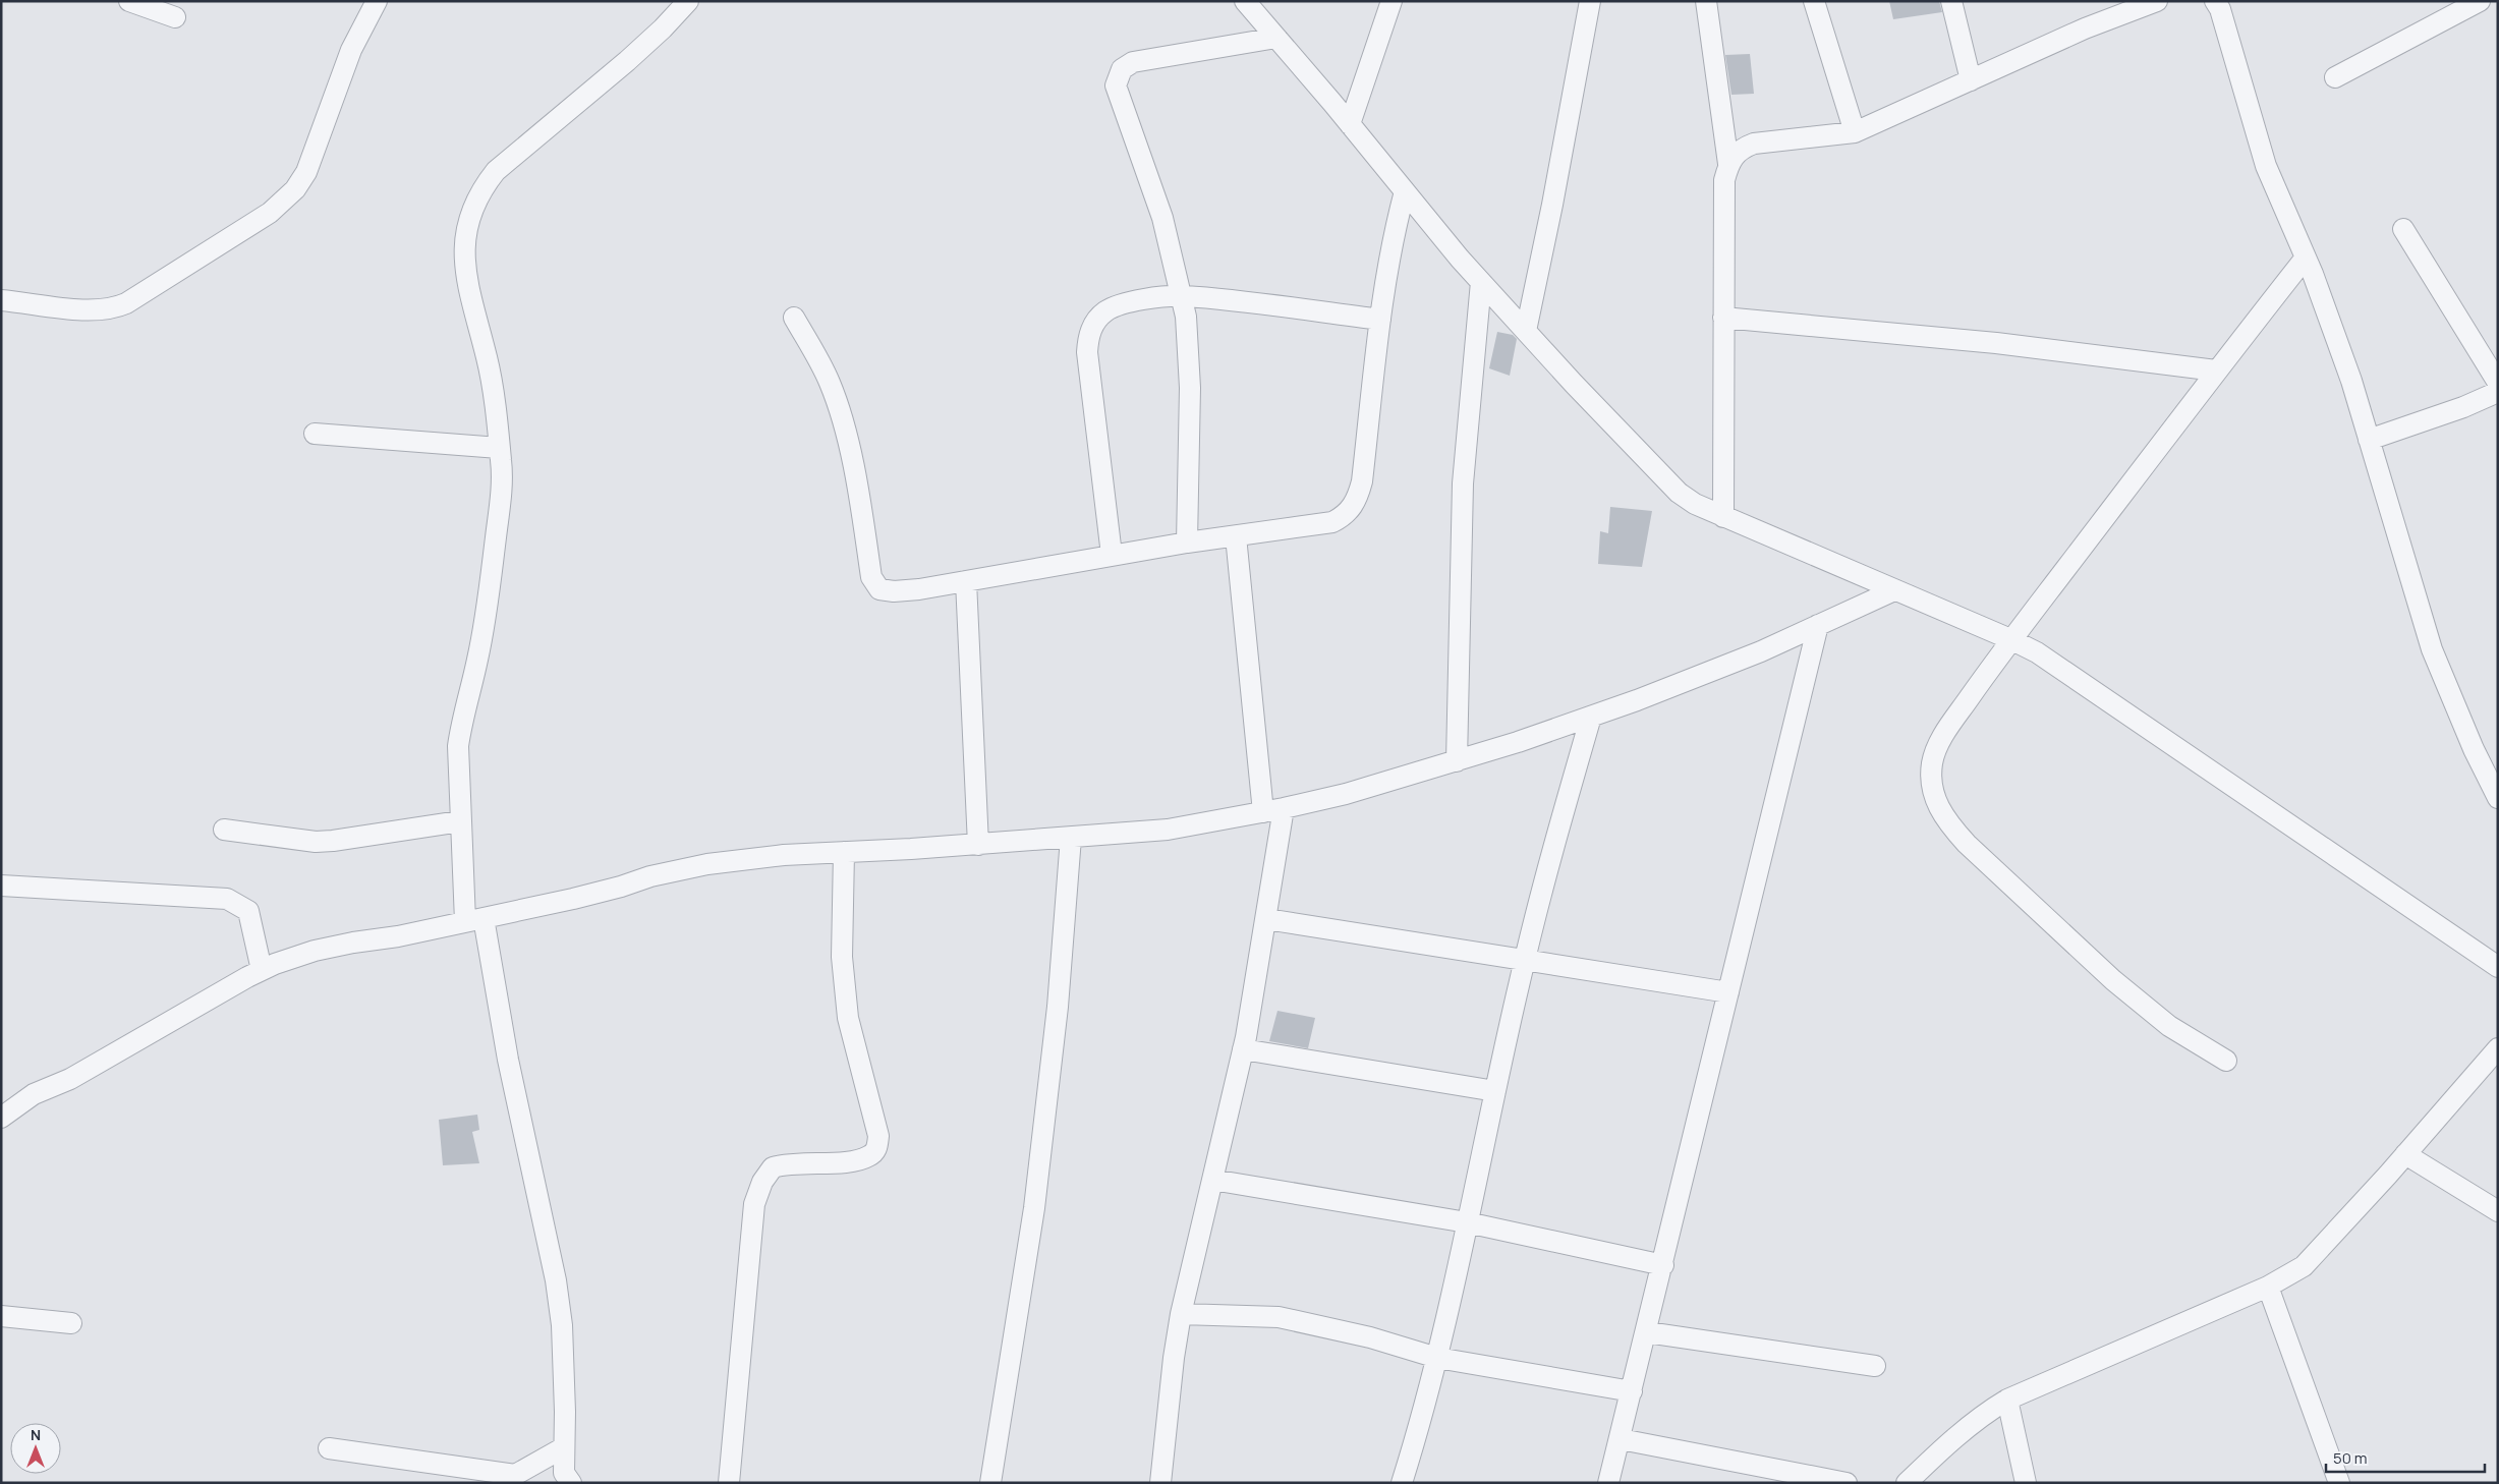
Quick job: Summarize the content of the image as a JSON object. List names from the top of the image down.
{
  "scale_bar": "50 m",
  "north": "top"
}
